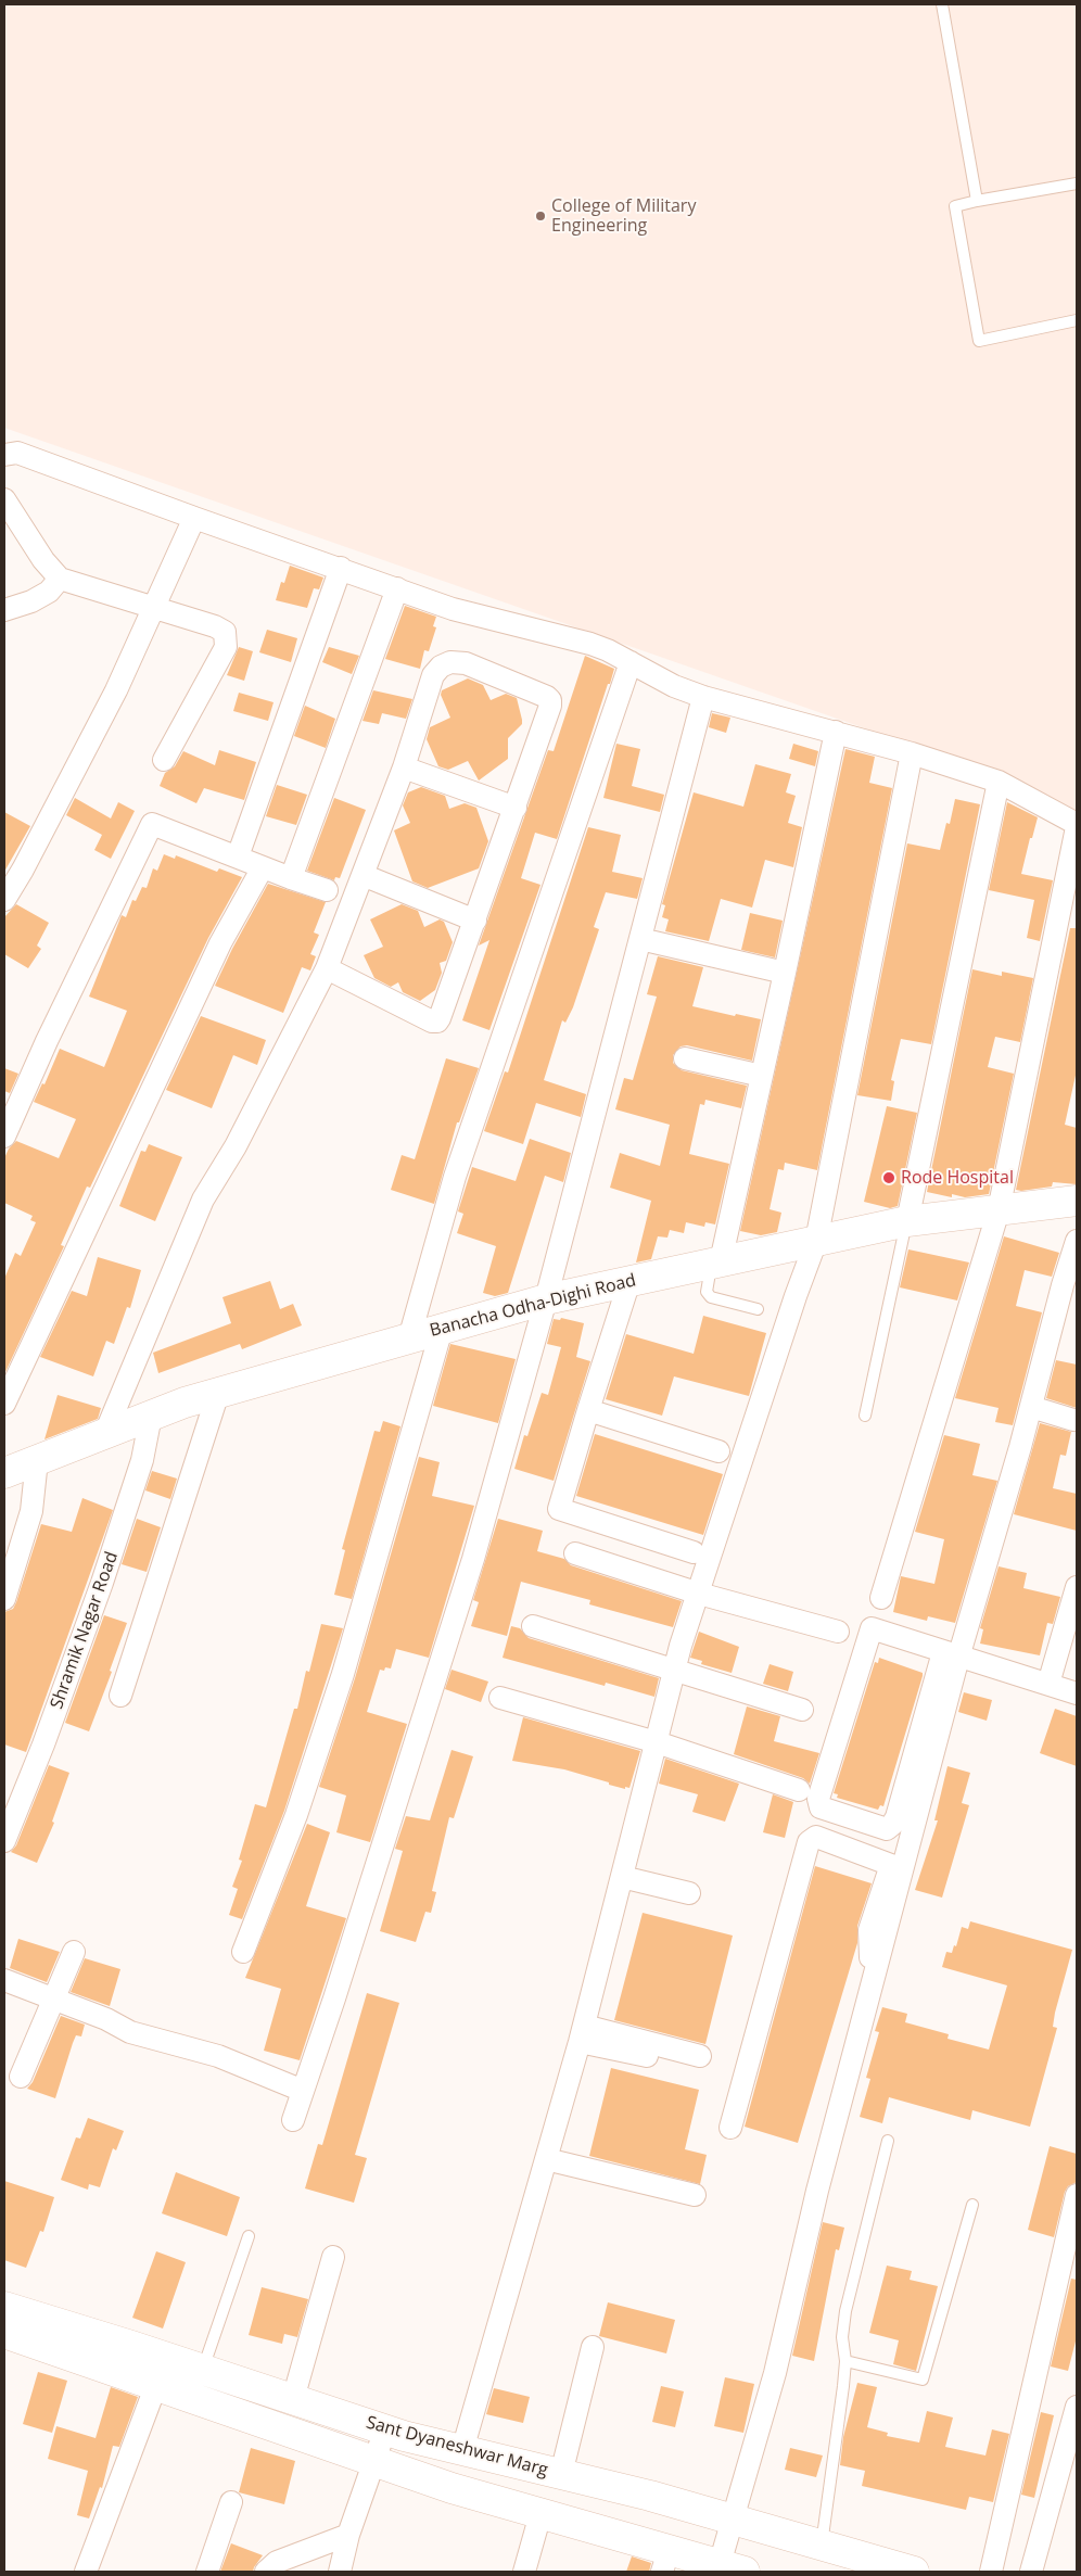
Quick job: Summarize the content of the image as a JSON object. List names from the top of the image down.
{
  "streets": {
    "main road": ["Banacha Odha-Dighi Road", "Sant Dyaneshwar Marg"],
    "street": ["Shramik Nagar Road"]
  },
  "crossings": [
    ["Banacha Odha-Dighi Road", "Shramik Nagar Road"]
  ],
  "places": ["College of Military Engineering", "Rode Hospital"]
}
